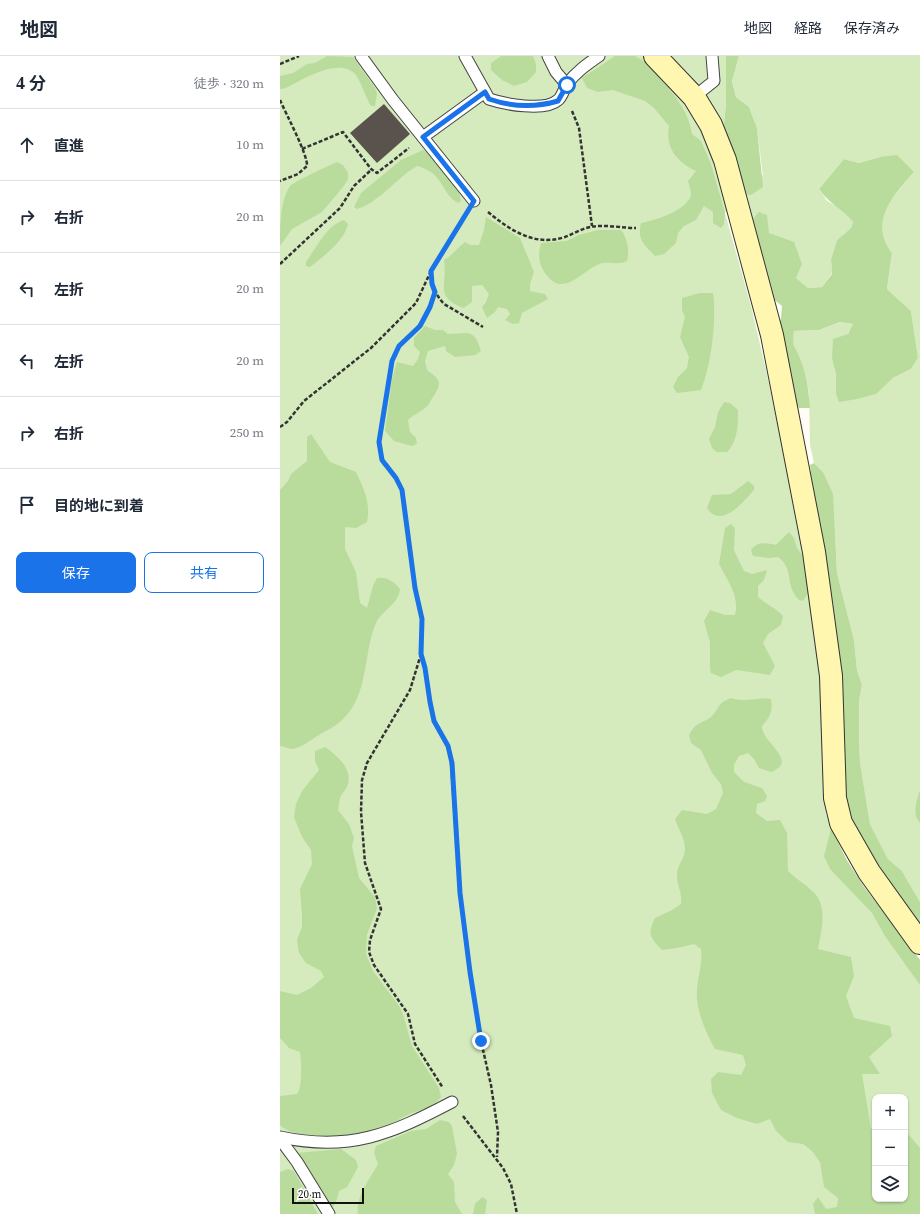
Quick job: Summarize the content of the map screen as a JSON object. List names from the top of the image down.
{
  "scale_bar": "20 m",
  "page": {
    "header": "地図",
    "nav": ["地図", "経路", "保存済み"],
    "heading": ["4 分", "徒歩 · 320 m"],
    "list": [
      ["直進", "10 m"],
      ["右折", "20 m"],
      ["左折", "20 m"],
      ["左折", "20 m"],
      ["右折", "250 m"],
      "目的地に到着"
    ],
    "buttons": ["保存", "共有"],
    "map_buttons": ["+", "−"],
    "scale": "20 m"
  }
}
